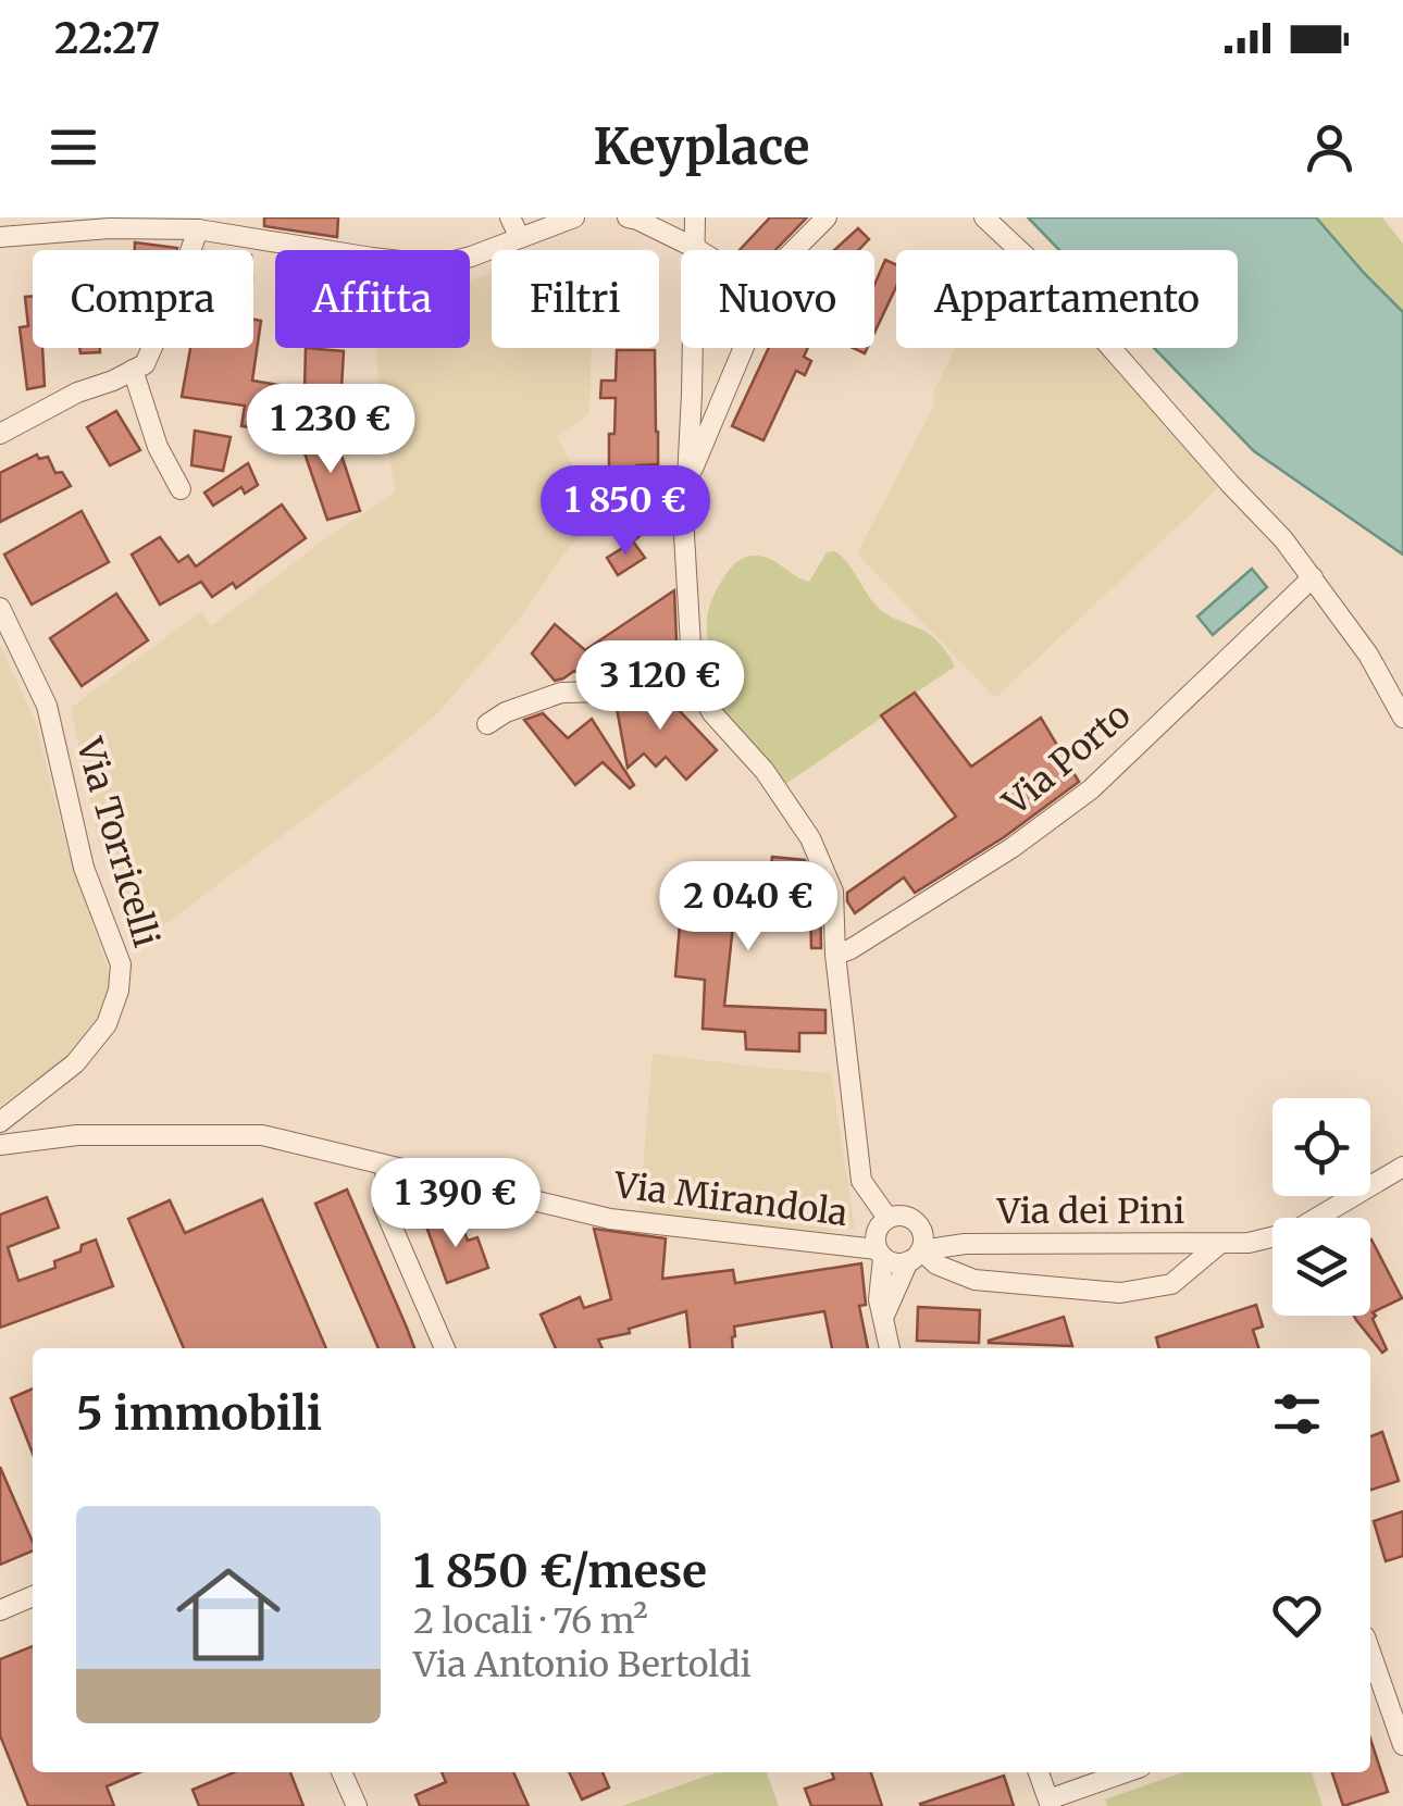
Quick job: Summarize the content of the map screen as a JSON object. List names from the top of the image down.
{
  "streets": {
    "street": [
      "Via Porto",
      "Via Torricelli",
      "Via Mirandola",
      "Via dei Pini"
    ]
  },
  "crossings": [
    ["Via Mirandola", "Via dei Pini"]
  ],
  "page": {
    "status": "22:27",
    "header": "Keyplace",
    "chip": [
      "Compra",
      "Affitta",
      "Filtri",
      "Nuovo",
      "Appartamento"
    ],
    "price": [
      "1 230 €",
      "1 850 €",
      "3 120 €",
      "2 040 €",
      "1 390 €"
    ],
    "heading": "5 immobili",
    "list": [
      {
        "name": "1 850 €/mese",
        "note": "2 locali · 76 m² · Via Antonio Bertoldi"
      }
    ]
  }
}
